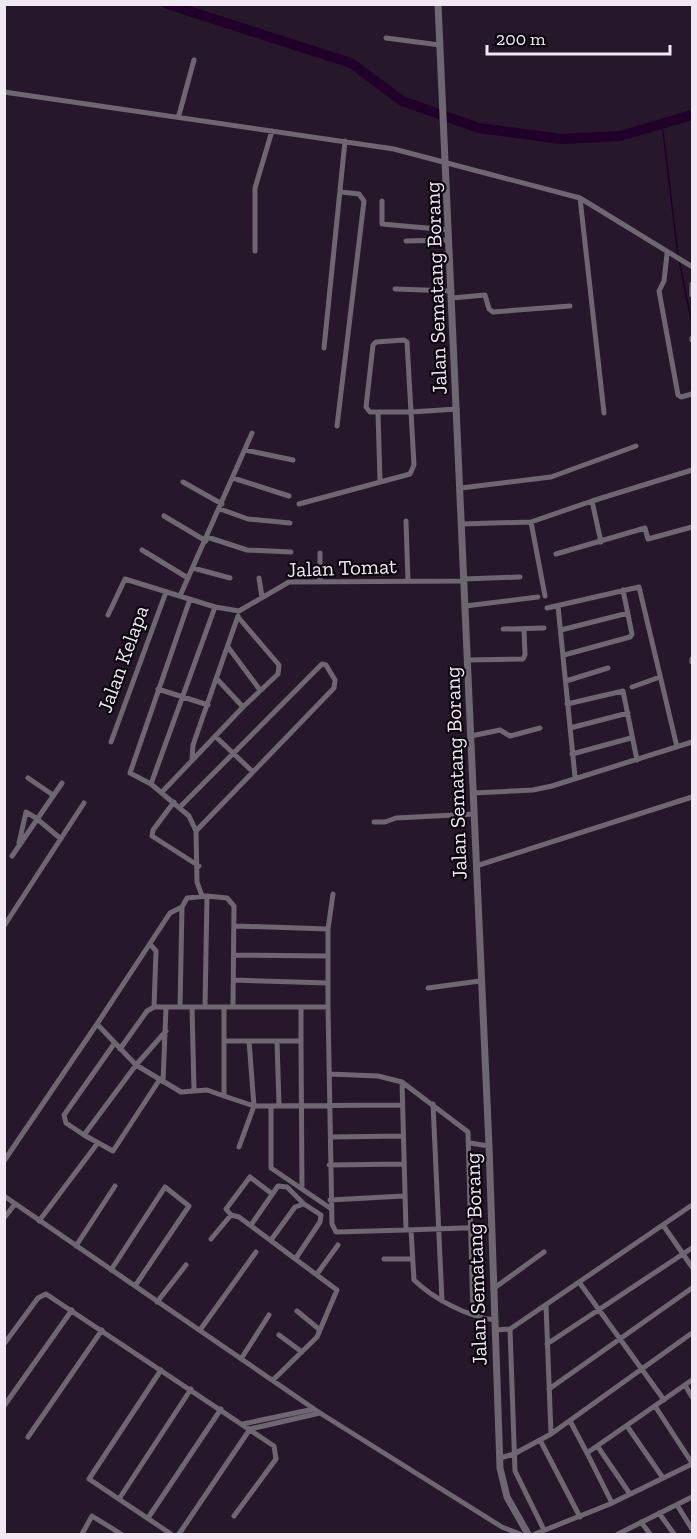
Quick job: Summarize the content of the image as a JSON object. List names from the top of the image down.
{
  "streets": {
    "street": ["Jalan Sematang Borang", "Jalan Tomat", "Jalan Kelapa"]
  },
  "crossings": [
    ["Jalan Sematang Borang", "Jalan Tomat"]
  ],
  "scale_bar": "200 m"
}
